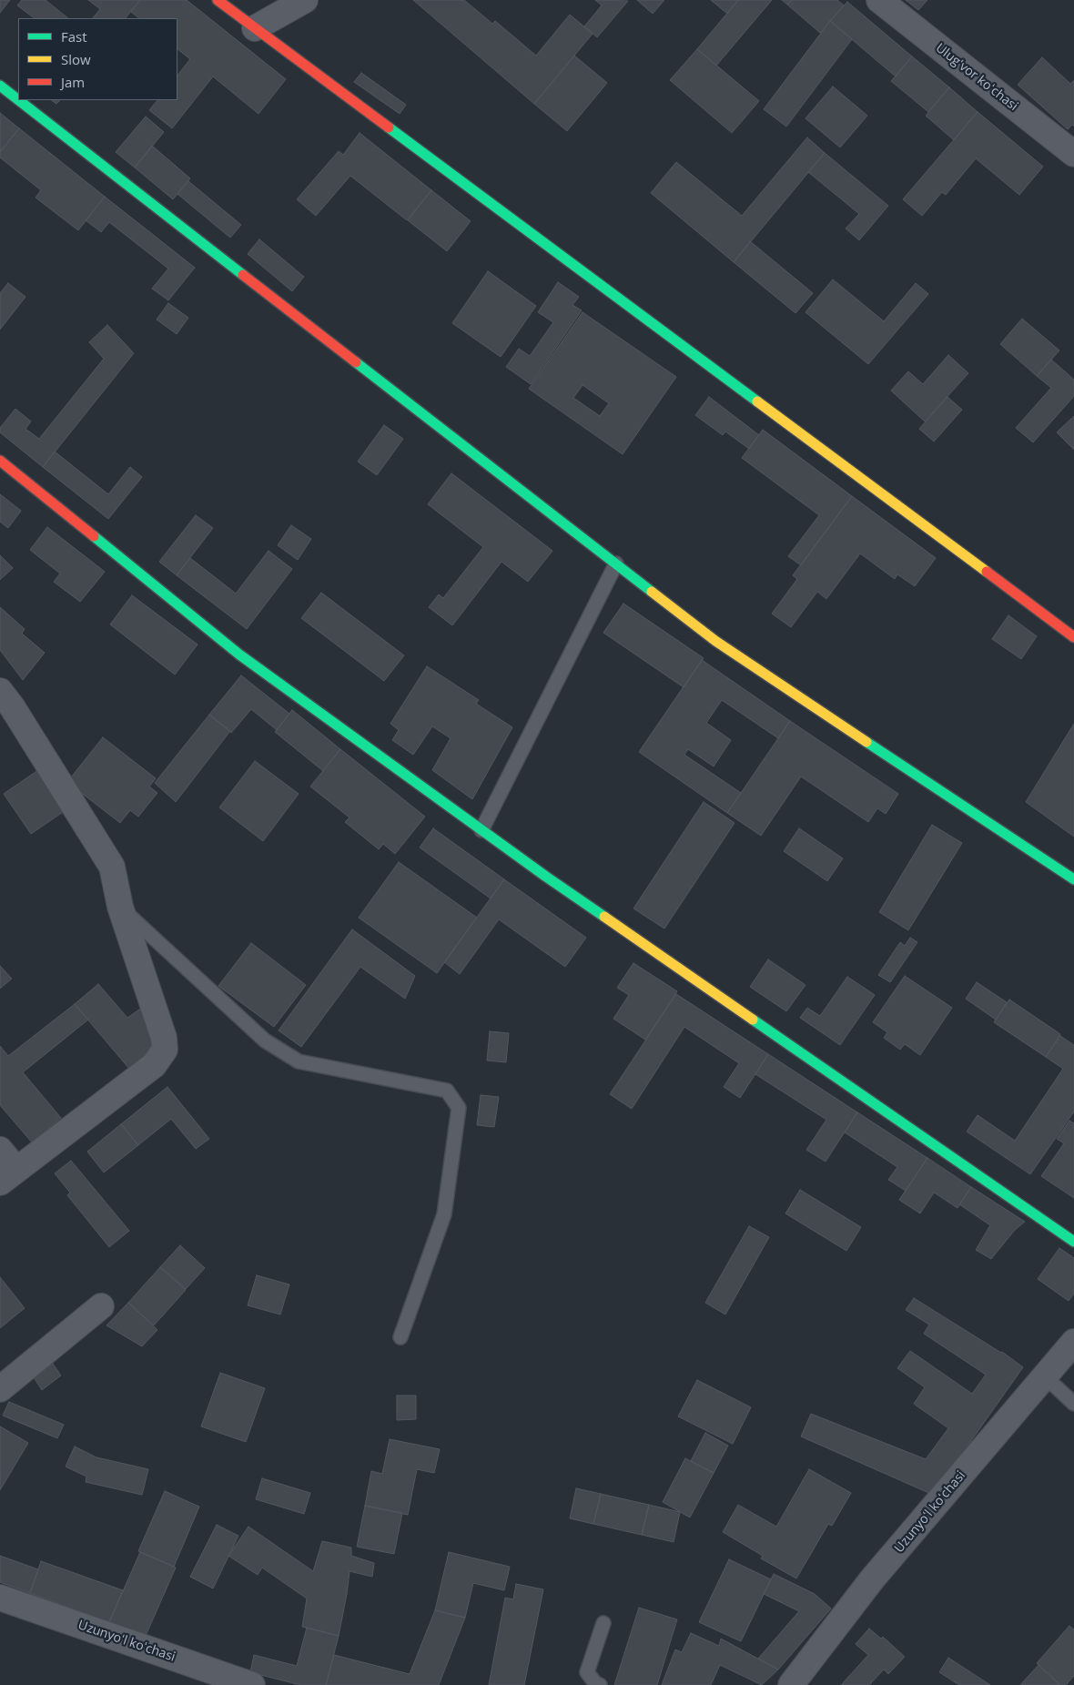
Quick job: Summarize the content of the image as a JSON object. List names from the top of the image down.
{
  "streets": {
    "street": ["Ulugʻvor koʻchasi", "Uzunyoʻl koʻchasi"]
  },
  "legend": ["Fast", "Slow", "Jam"]
}
